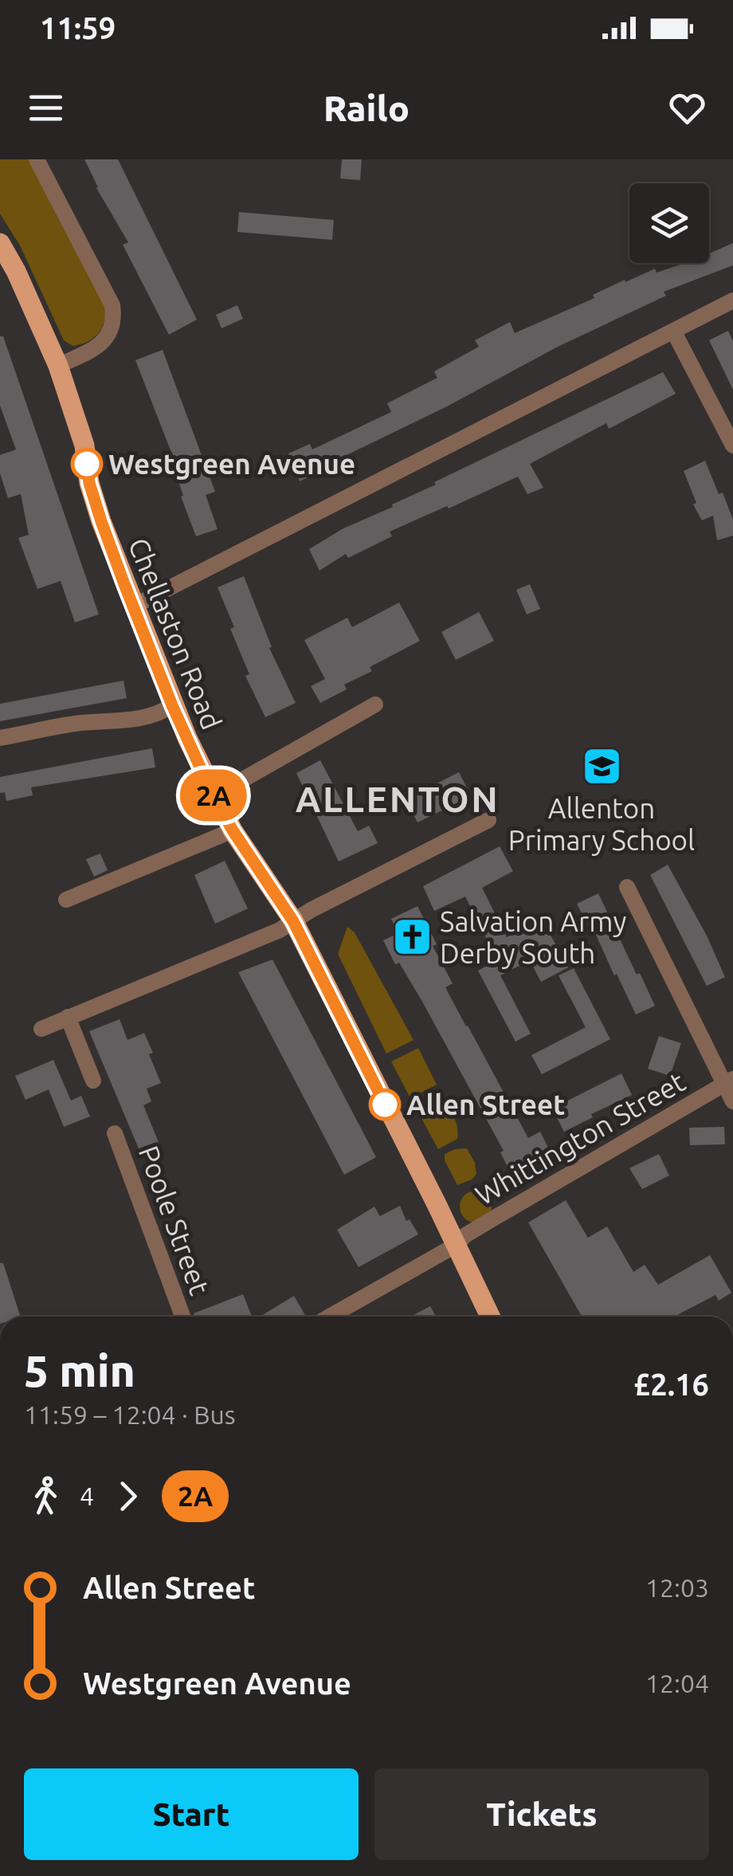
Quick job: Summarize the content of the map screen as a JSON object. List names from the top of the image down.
{
  "streets": {
    "main road": ["Chellaston Road"],
    "street": ["Whittington Street", "Poole Street"]
  },
  "crossings": [
    ["Chellaston Road", "Whittington Street"]
  ],
  "districts": ["ALLENTON"],
  "places": {
    "other": ["Westgreen Avenue", "Allen Street"],
    "school or university": ["Allenton Primary School"],
    "church": ["Salvation Army Derby South"]
  },
  "lines": ["bus line 2A"],
  "page": {
    "status": "11:59",
    "header": "Railo",
    "on_map": "2A",
    "heading": ["5 min", "11:59 – 12:04 · Bus", "£2.16"],
    "legs": ["4", "2A"],
    "list": [
      {
        "name": "Allen Street",
        "value": "12:03"
      },
      {
        "name": "Westgreen Avenue",
        "value": "12:04"
      }
    ],
    "buttons": ["Start", "Tickets"]
  }
}
